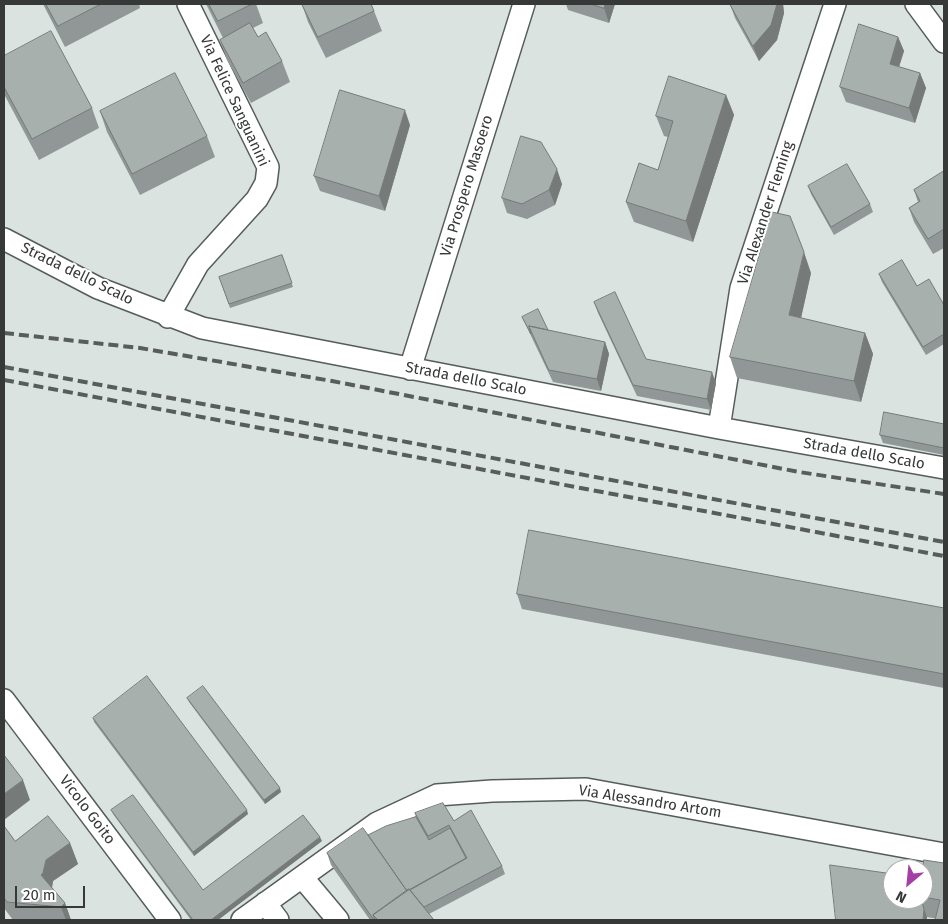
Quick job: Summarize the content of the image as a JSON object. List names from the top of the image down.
{
  "streets": {
    "street": [
      "Via Felice Sanguanini",
      "Via Prospero Masoero",
      "Via Alexander Fleming",
      "Strada dello Scalo",
      "Via Alessandro Artom",
      "Vicolo Goito"
    ]
  },
  "crossings": [
    ["Via Felice Sanguanini", "Strada dello Scalo"],
    ["Via Prospero Masoero", "Strada dello Scalo"],
    ["Via Alexander Fleming", "Strada dello Scalo"]
  ],
  "scale_bar": "20 m",
  "north": "bottom left"
}
